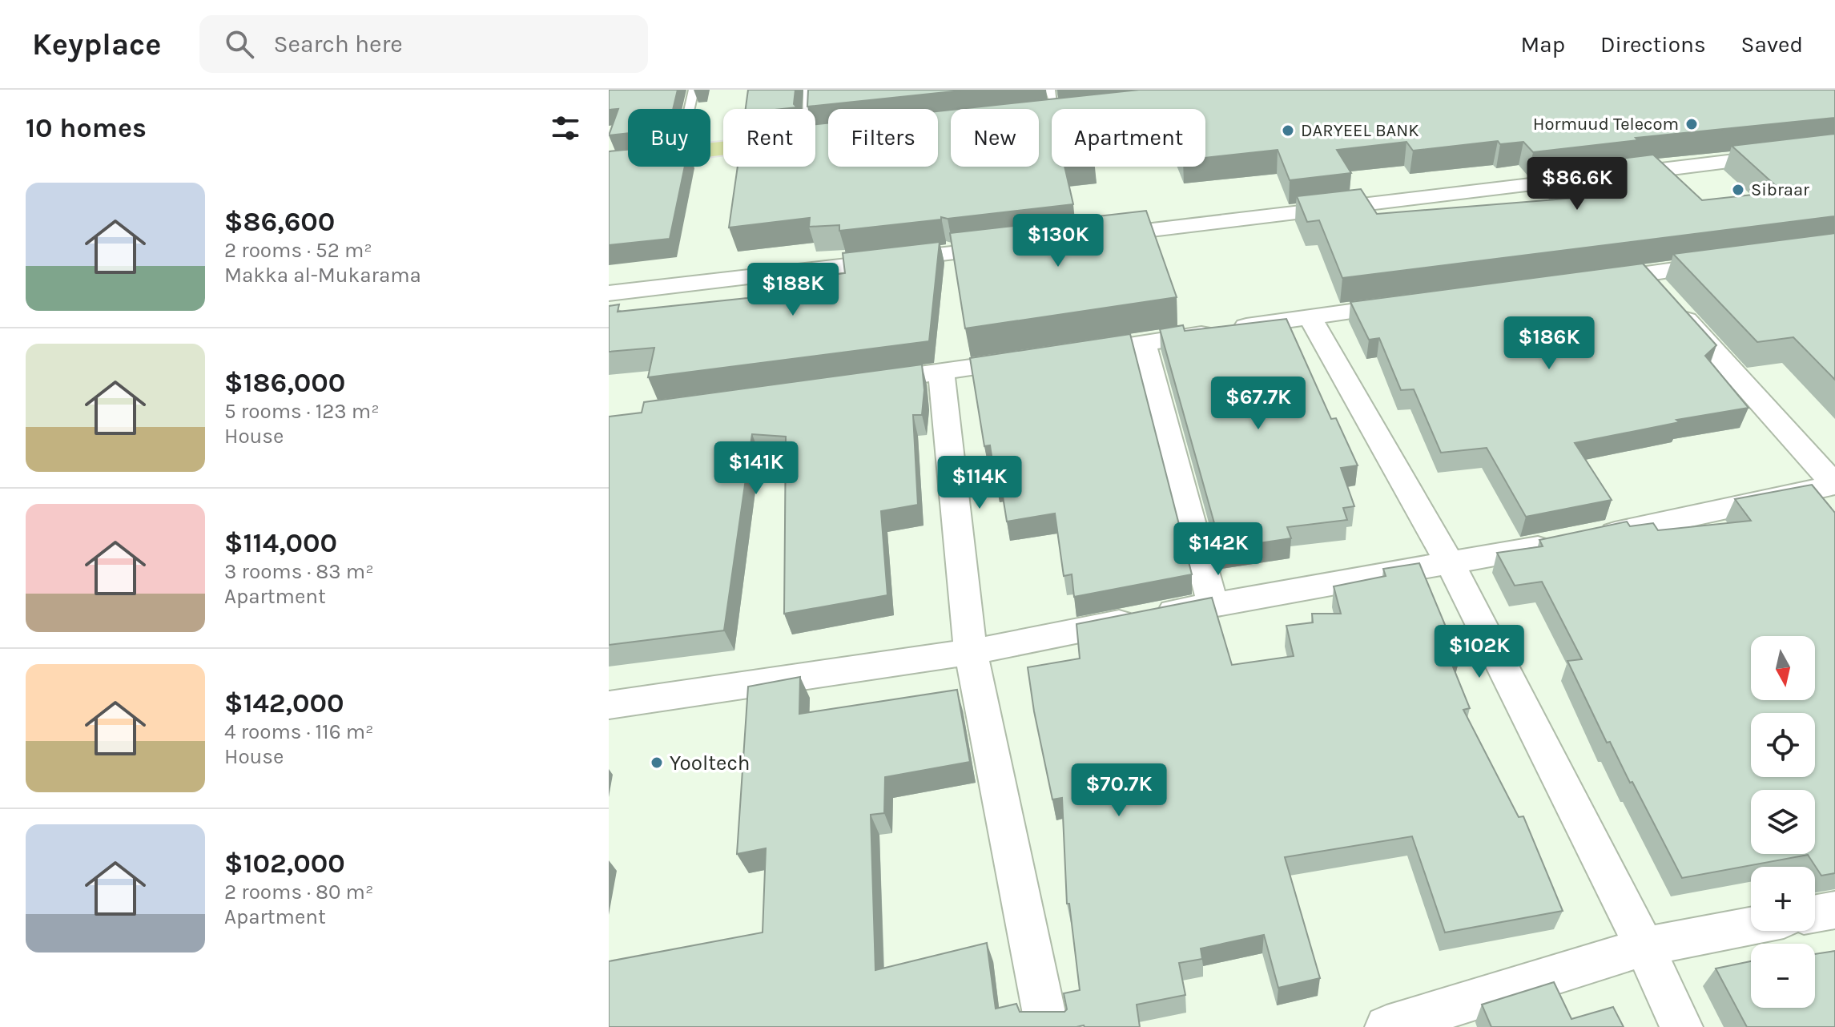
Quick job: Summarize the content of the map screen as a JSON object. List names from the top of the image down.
{
  "places": [
    "Hormuud Telecom",
    "DARYEEL BANK",
    "Sibraar",
    "Yooltech"
  ],
  "north": "bottom",
  "page": {
    "header": "Keyplace",
    "search": "Search here",
    "nav": ["Map", "Directions", "Saved"],
    "heading": "10 homes",
    "chip": [
      "Buy",
      "Rent",
      "Filters",
      "New",
      "Apartment"
    ],
    "price": [
      "$86.6K",
      "$130K",
      "$188K",
      "$186K",
      "$67.7K",
      "$141K",
      "$114K",
      "$142K",
      "$102K",
      "$70.7K"
    ],
    "list": [
      {
        "name": "$86,600",
        "note": "2 rooms · 52 m² · Makka al-Mukarama"
      },
      {
        "name": "$186,000",
        "note": "5 rooms · 123 m² · House"
      },
      {
        "name": "$114,000",
        "note": "3 rooms · 83 m² · Apartment"
      },
      {
        "name": "$142,000",
        "note": "4 rooms · 116 m² · House"
      },
      {
        "name": "$102,000",
        "note": "2 rooms · 80 m² · Apartment"
      }
    ],
    "map_buttons": ["+", "−"]
  }
}
